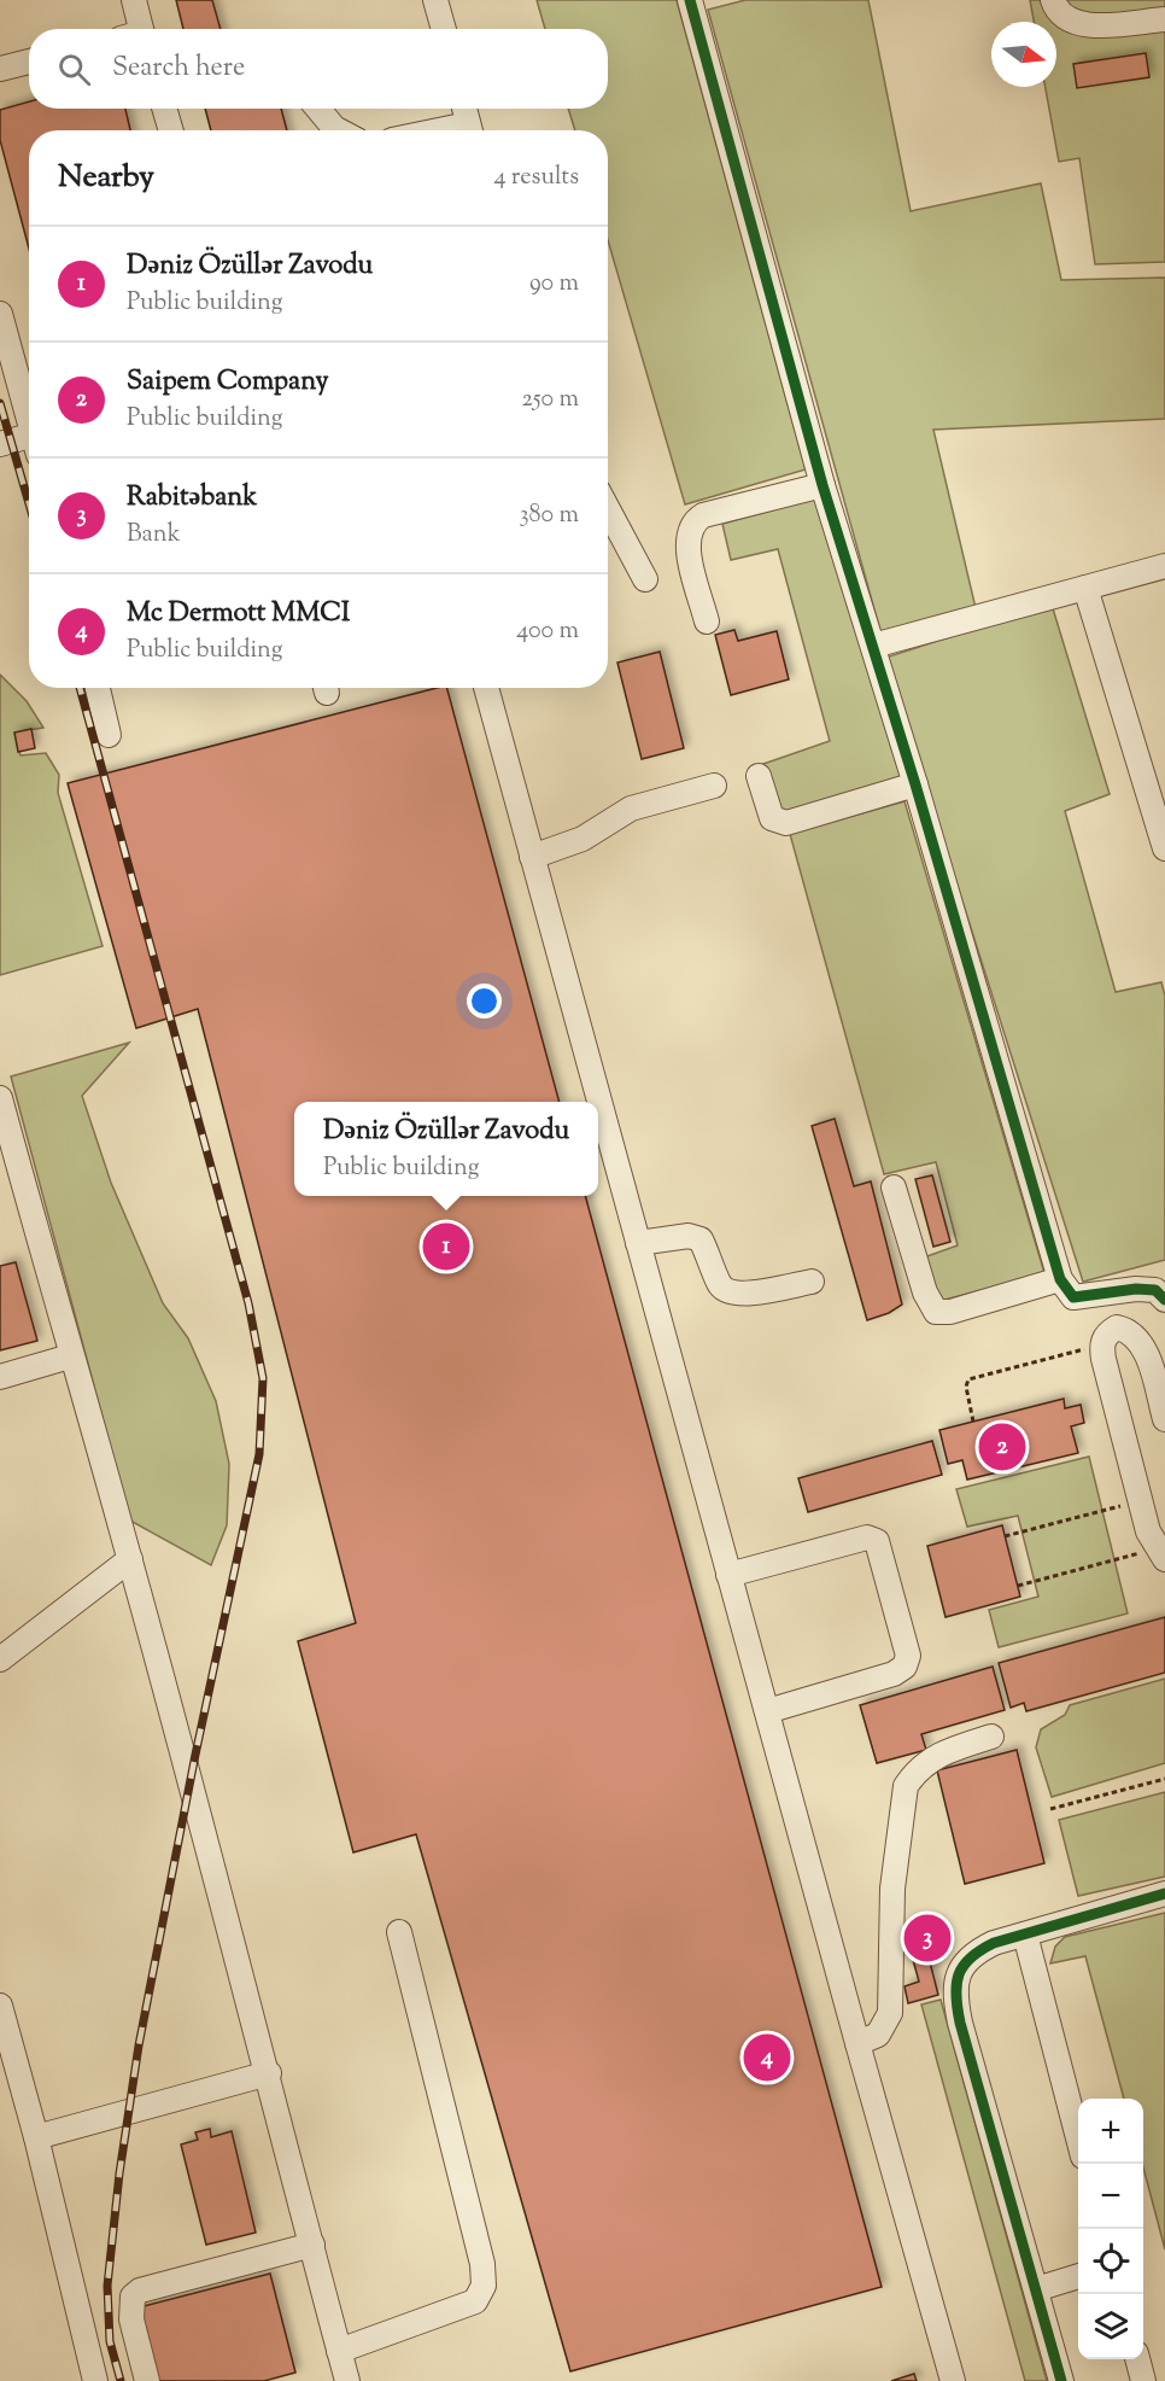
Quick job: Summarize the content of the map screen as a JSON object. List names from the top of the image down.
{
  "north": "right",
  "page": {
    "search": "Search here",
    "heading": ["Nearby", "4 results"],
    "list": [
      {
        "mark": "1",
        "name": "Dəniz Özüllər Zavodu",
        "note": "Public building",
        "value": "90 m"
      },
      {
        "mark": "2",
        "name": "Saipem Company",
        "note": "Public building",
        "value": "250 m"
      },
      {
        "mark": "3",
        "name": "Rabitəbank",
        "note": "Bank",
        "value": "380 m"
      },
      {
        "mark": "4",
        "name": "Mc Dermott MMCI",
        "note": "Public building",
        "value": "400 m"
      }
    ],
    "popup": ["Dəniz Özüllər Zavodu", "Public building"],
    "pins": [
      "1",
      "2",
      "3",
      "4"
    ],
    "map_buttons": ["+", "−"]
  }
}
